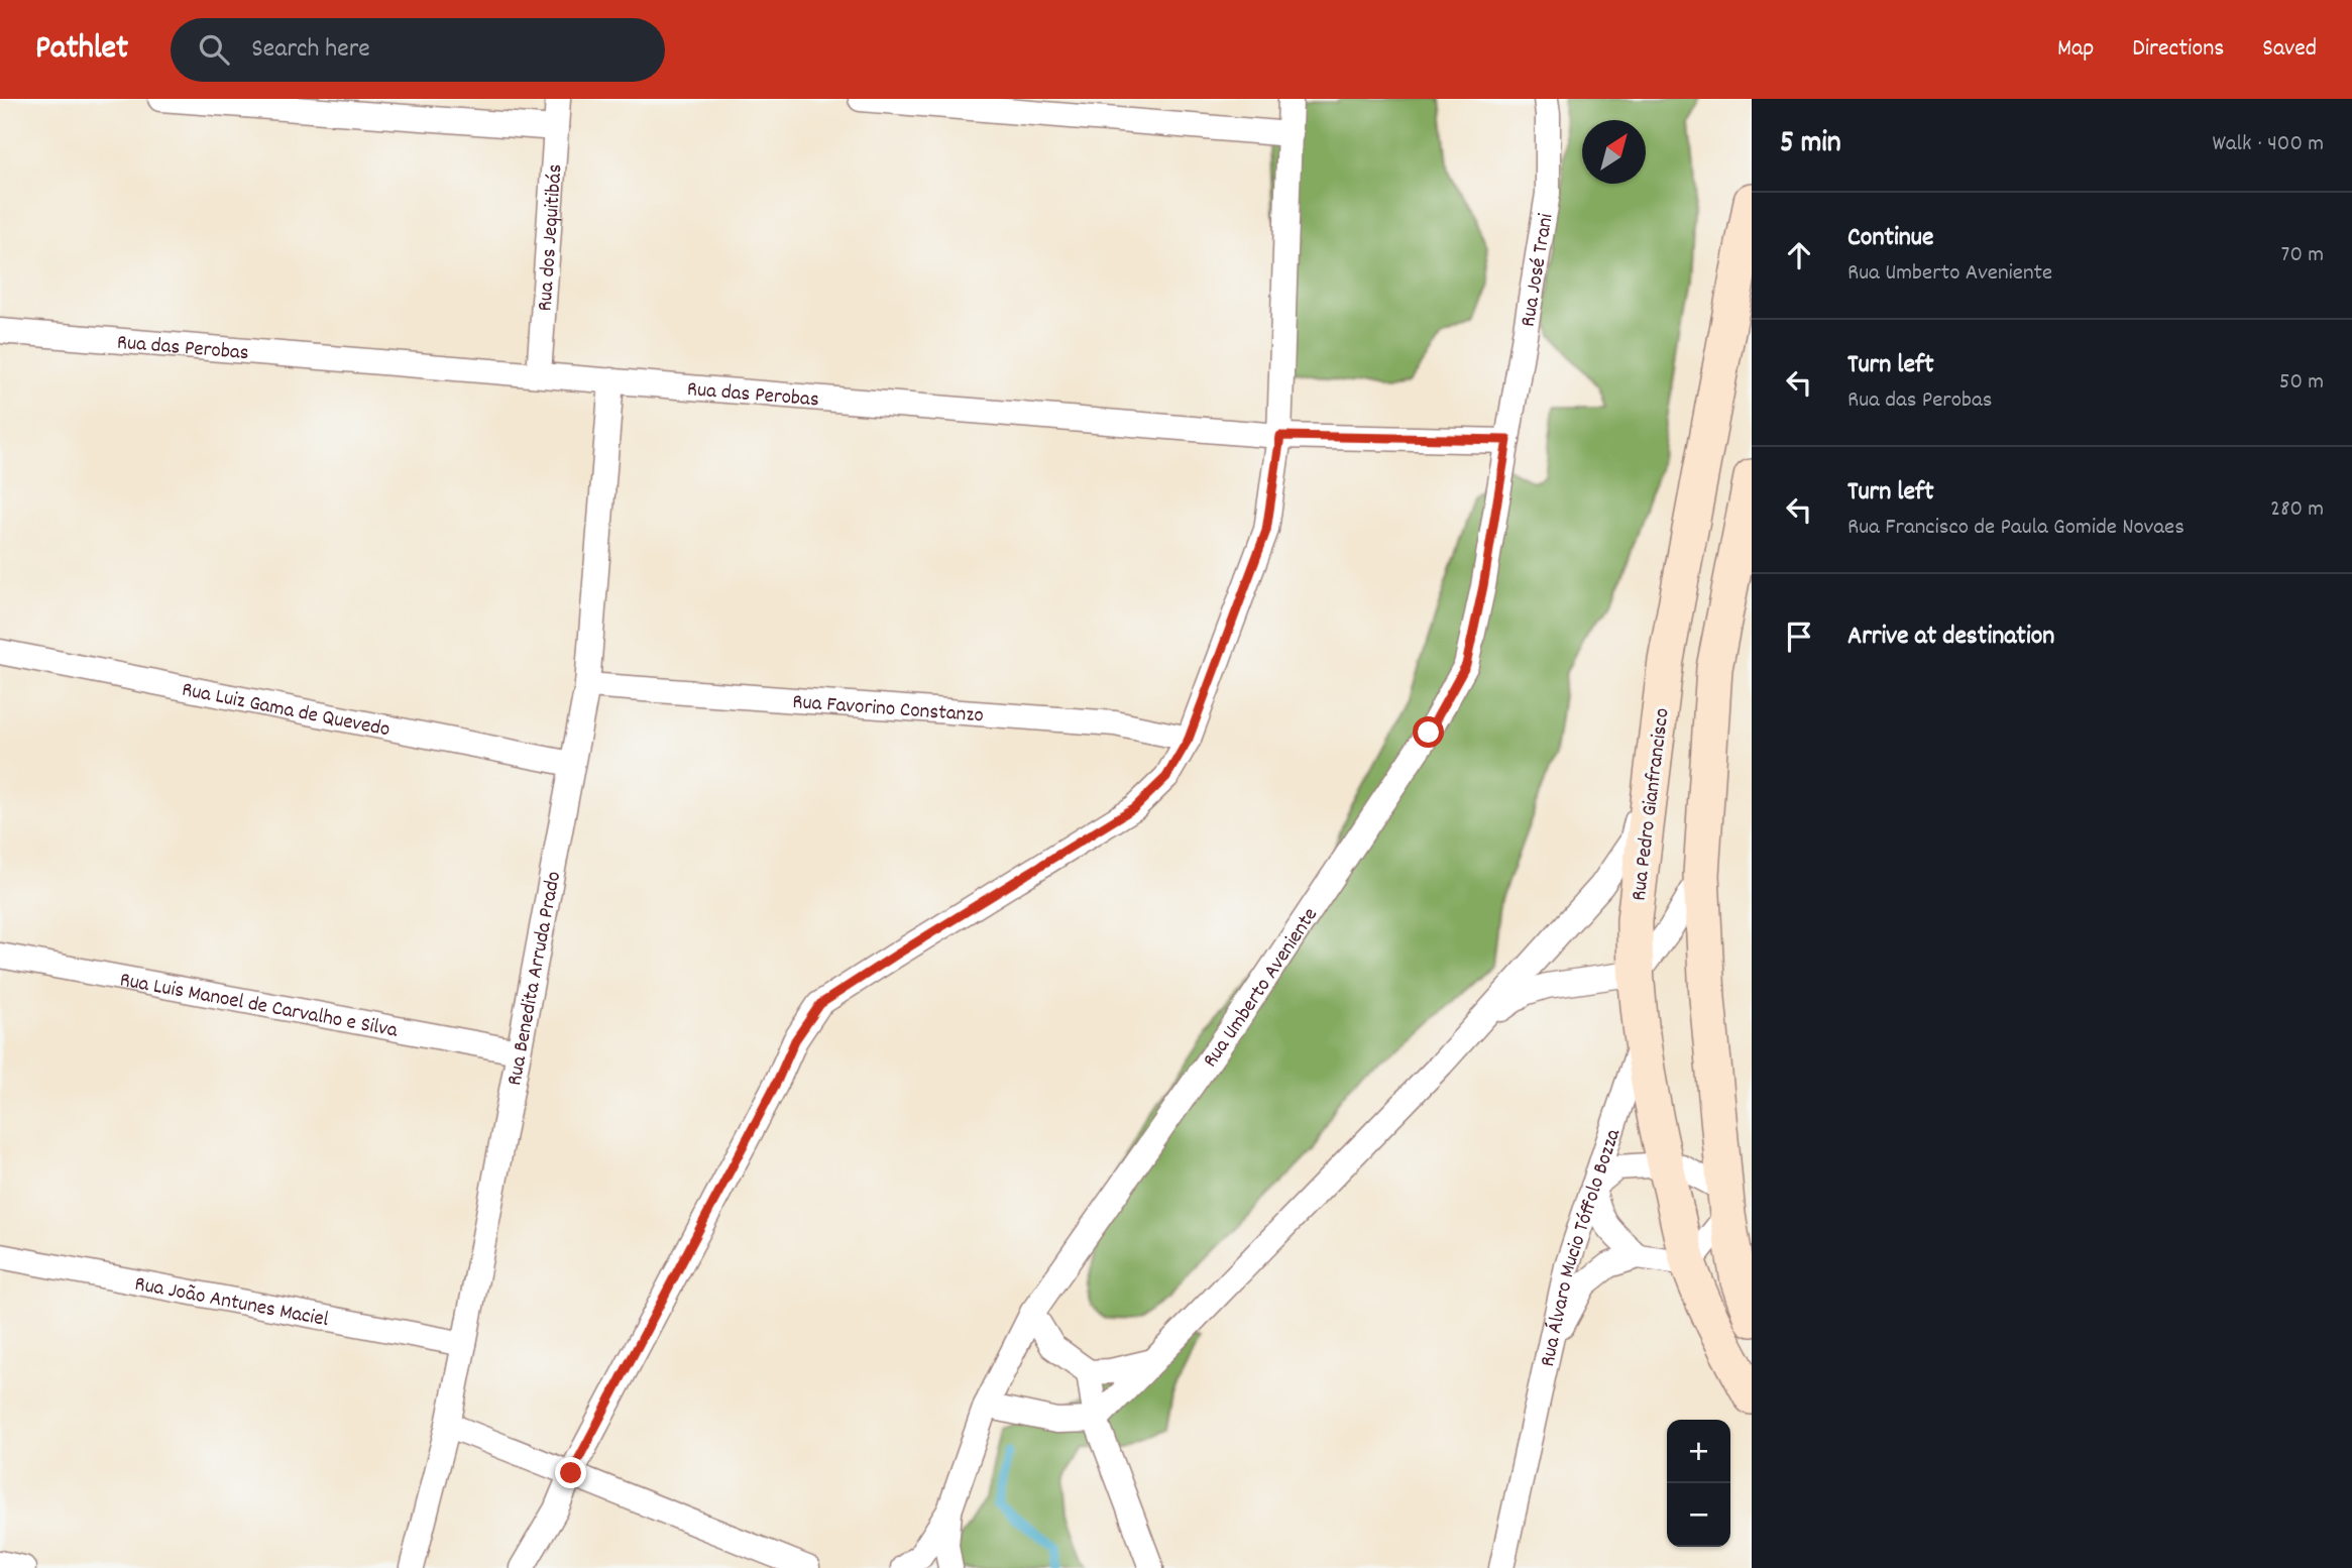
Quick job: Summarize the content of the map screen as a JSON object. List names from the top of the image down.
{
  "streets": {
    "street": [
      "Rua dos Jequitibás",
      "Rua José Trani",
      "Rua das Perobas",
      "Rua Luiz Gama de Quevedo",
      "Rua Favorino Constanzo",
      "Rua Pedro Gianfrancisco",
      "Rua Benedita Arruda Prado",
      "Rua Umberto Aveniente",
      "Rua Luis Manoel de Carvalho e Silva",
      "Rua Álvaro Mucio Tóffolo Bozza",
      "Rua João Antunes Maciel"
    ]
  },
  "crossings": [
    ["Rua dos Jequitibás", "Rua das Perobas"],
    ["Rua José Trani", "Rua das Perobas"],
    ["Rua José Trani", "Rua Umberto Aveniente"],
    ["Rua das Perobas", "Rua Benedita Arruda Prado"],
    ["Rua das Perobas", "Rua Umberto Aveniente"],
    ["Rua Luiz Gama de Quevedo", "Rua Benedita Arruda Prado"],
    ["Rua Favorino Constanzo", "Rua Benedita Arruda Prado"],
    ["Rua Pedro Gianfrancisco", "Rua Álvaro Mucio Tóffolo Bozza"],
    ["Rua Benedita Arruda Prado", "Rua Luis Manoel de Carvalho e Silva"],
    ["Rua Benedita Arruda Prado", "Rua João Antunes Maciel"]
  ],
  "north": "top right",
  "page": {
    "header": "Pathlet",
    "search": "Search here",
    "nav": ["Map", "Directions", "Saved"],
    "heading": ["5 min", "Walk · 400 m"],
    "list": [
      ["Continue", "Rua Umberto Aveniente", "70 m"],
      ["Turn left", "Rua das Perobas", "50 m"],
      ["Turn left", "Rua Francisco de Paula Gomide Novaes", "280 m"],
      "Arrive at destination"
    ],
    "map_buttons": ["+", "−"]
  }
}
